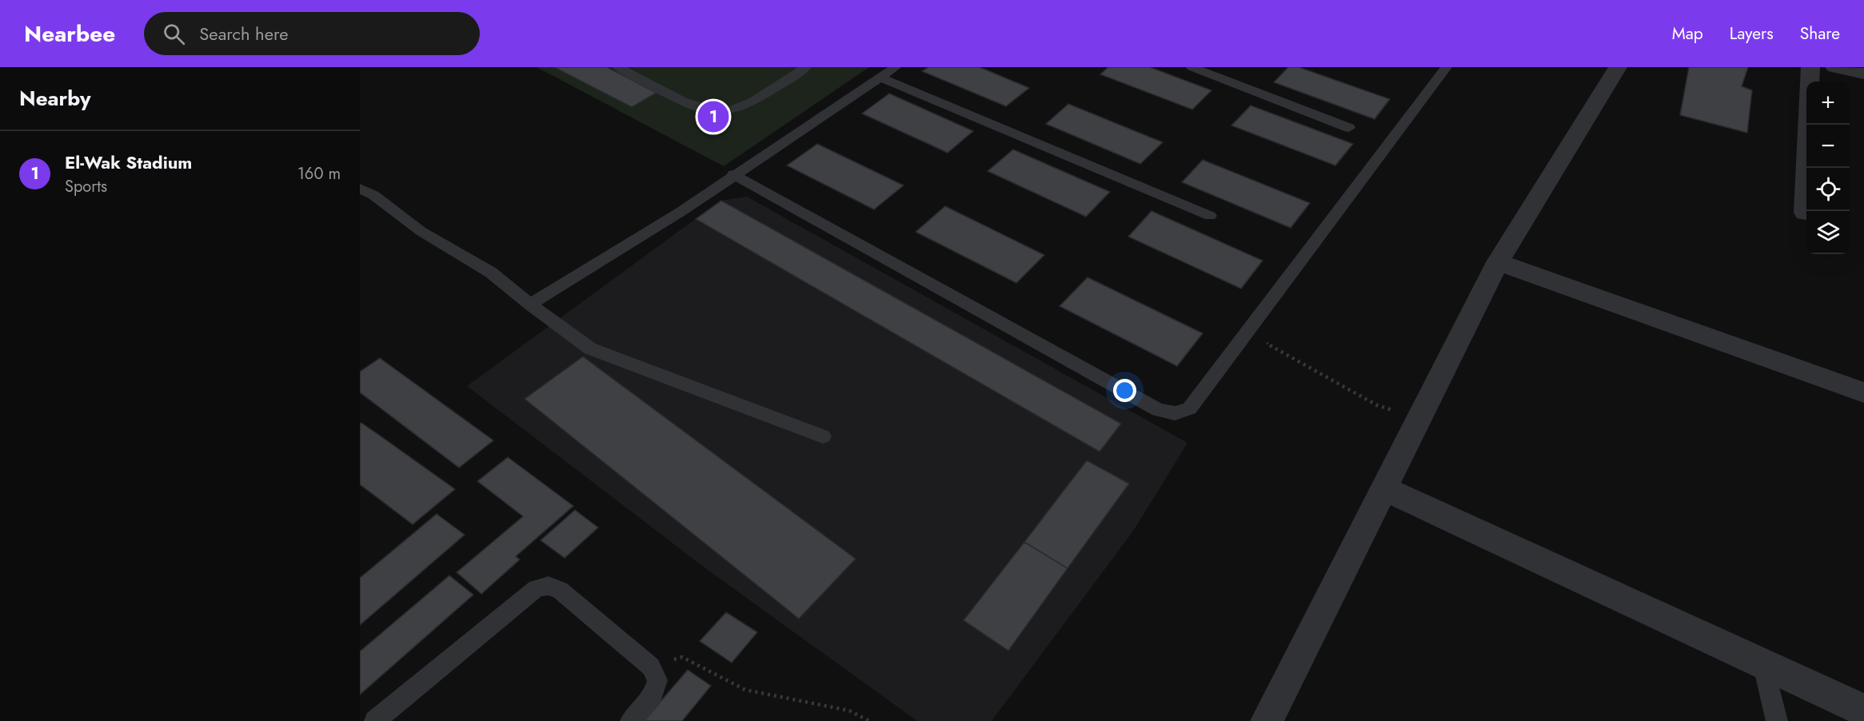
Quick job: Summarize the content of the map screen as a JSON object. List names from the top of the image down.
{
  "page": {
    "header": "Nearbee",
    "search": "Search here",
    "nav": ["Map", "Layers", "Share"],
    "heading": "Nearby",
    "map_buttons": ["+", "−"],
    "pins": "1",
    "list": [
      {
        "mark": "1",
        "name": "El-Wak Stadium",
        "note": "Sports",
        "value": "160 m"
      }
    ]
  }
}
